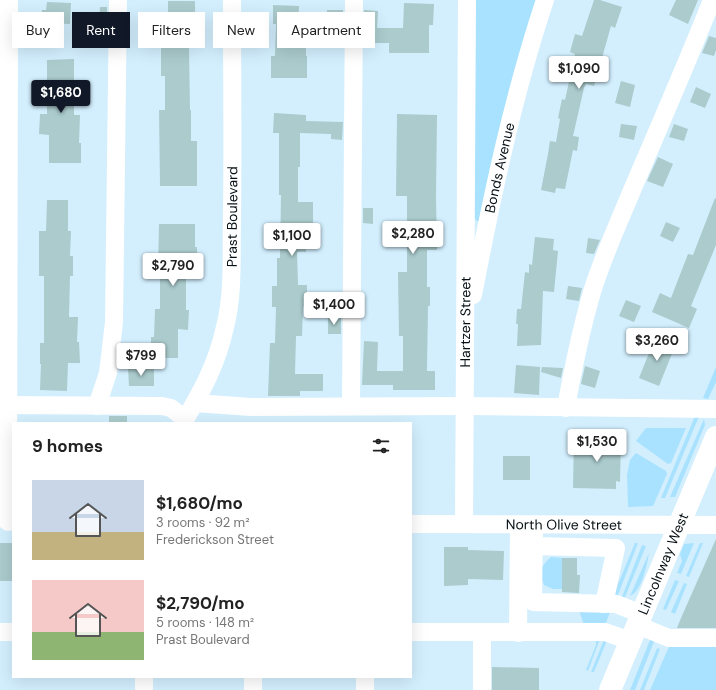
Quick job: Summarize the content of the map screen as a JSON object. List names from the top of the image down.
{
  "streets": {
    "main road": ["Lincolnway West"],
    "street": [
      "Bonds Avenue",
      "Prast Boulevard",
      "Hartzer Street",
      "North Olive Street"
    ]
  },
  "crossings": [
    ["Bonds Avenue", "Hartzer Street"],
    ["Hartzer Street", "North Olive Street"],
    ["North Olive Street", "Lincolnway West"]
  ],
  "page": {
    "chip": [
      "Buy",
      "Rent",
      "Filters",
      "New",
      "Apartment"
    ],
    "price": [
      "$1,090",
      "$1,680",
      "$2,280",
      "$1,100",
      "$2,790",
      "$1,400",
      "$3,260",
      "$799",
      "$1,530"
    ],
    "heading": "9 homes",
    "list": [
      {
        "name": "$1,680/mo",
        "note": "3 rooms · 92 m² · Frederickson Street"
      },
      {
        "name": "$2,790/mo",
        "note": "5 rooms · 148 m² · Prast Boulevard"
      }
    ]
  }
}
